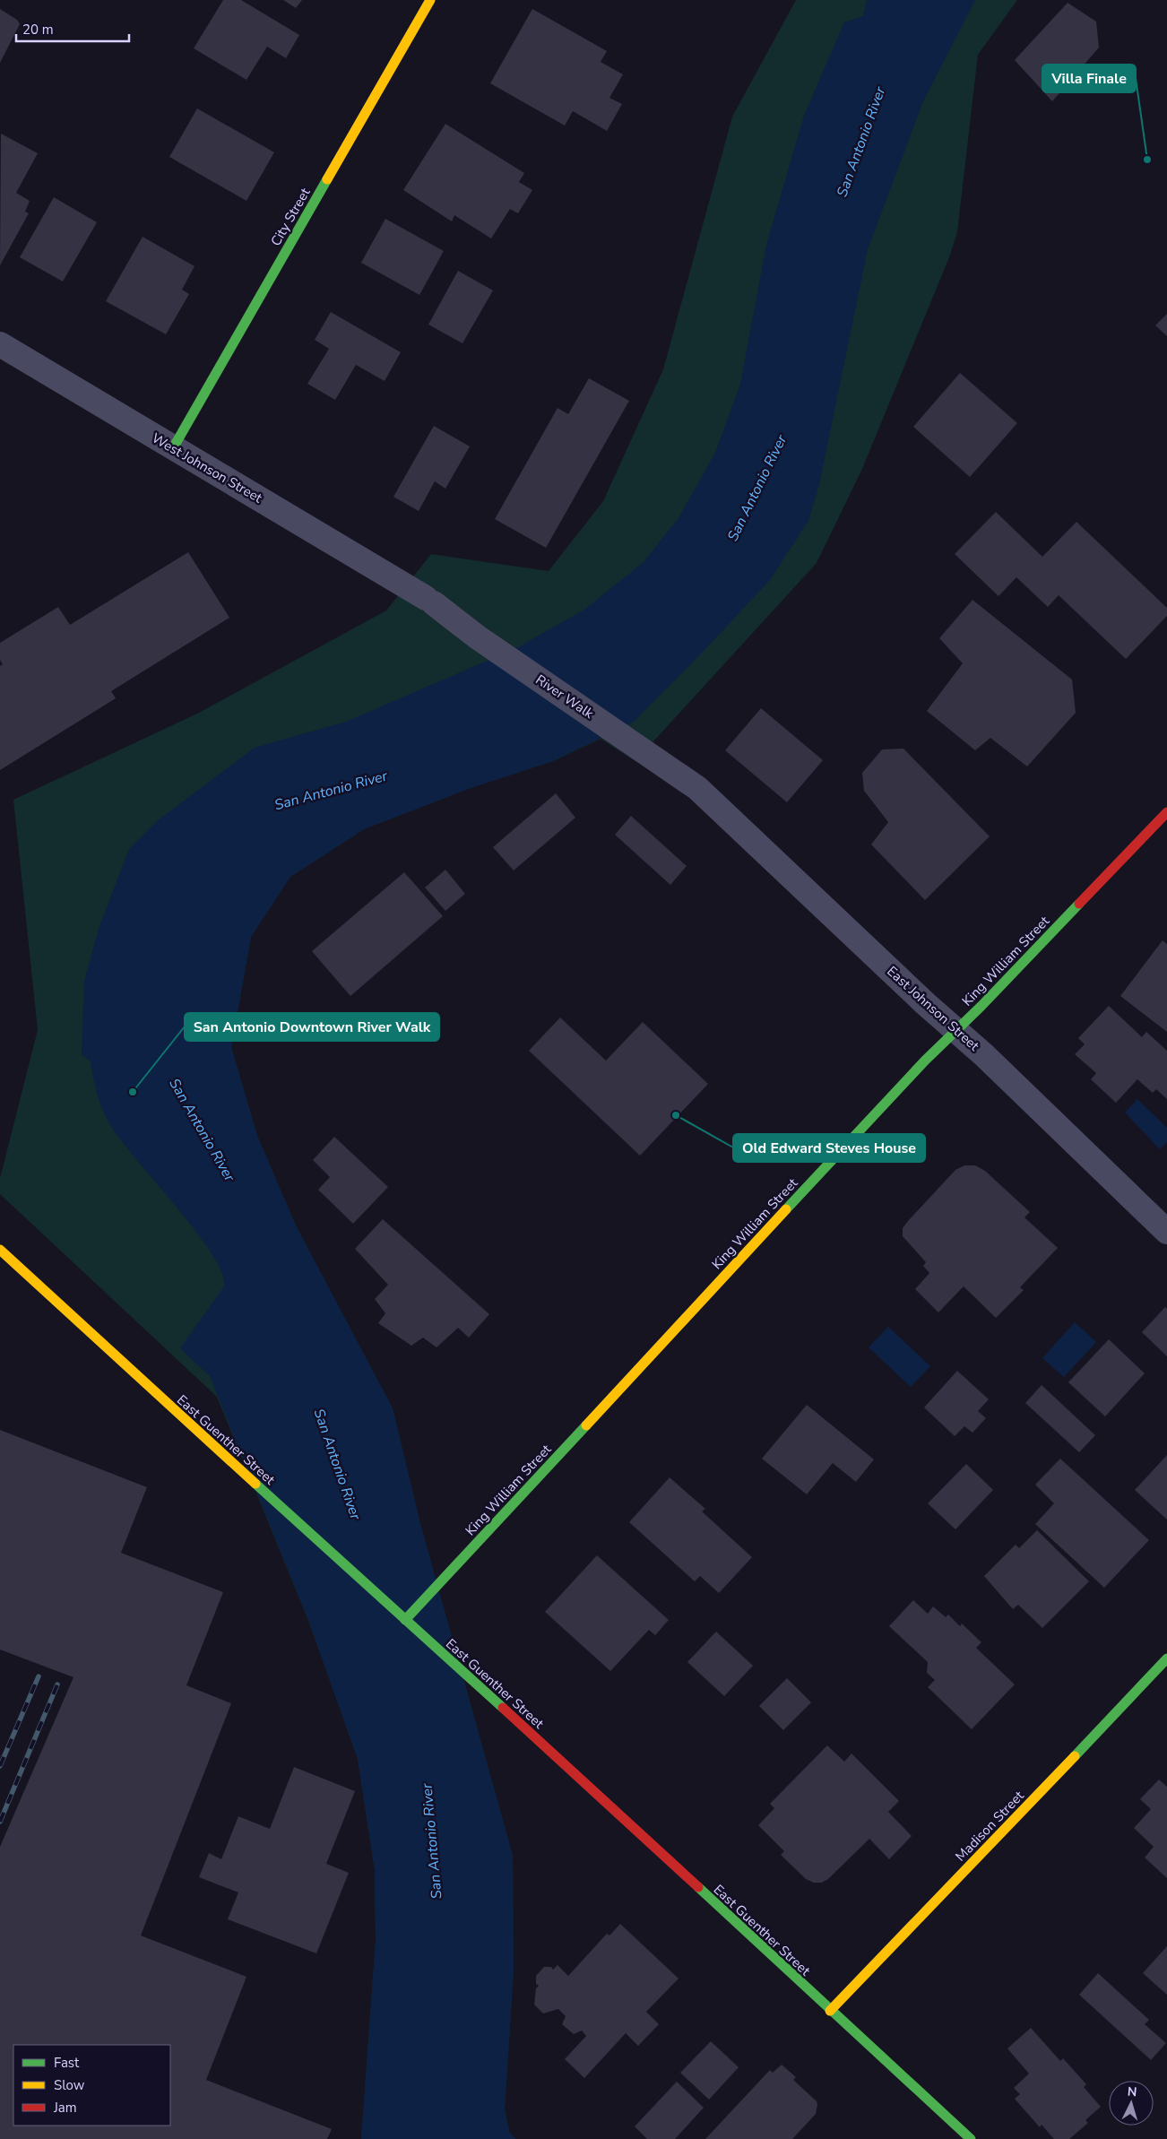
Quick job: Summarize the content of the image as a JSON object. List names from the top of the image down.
{
  "streets": {
    "street": [
      "City Street",
      "West Johnson Street",
      "River Walk",
      "King William Street",
      "East Johnson Street",
      "East Guenther Street",
      "Madison Street"
    ]
  },
  "crossings": [
    ["City Street", "West Johnson Street"],
    ["West Johnson Street", "River Walk"],
    ["River Walk", "East Johnson Street"],
    ["King William Street", "East Johnson Street"],
    ["King William Street", "East Guenther Street"],
    ["East Guenther Street", "Madison Street"]
  ],
  "water": ["San Antonio River"],
  "places": ["Villa Finale", "San Antonio Downtown River Walk", "Old Edward Steves House"],
  "legend": ["Fast", "Slow", "Jam"],
  "scale_bar": "20 m",
  "north": "top"
}
